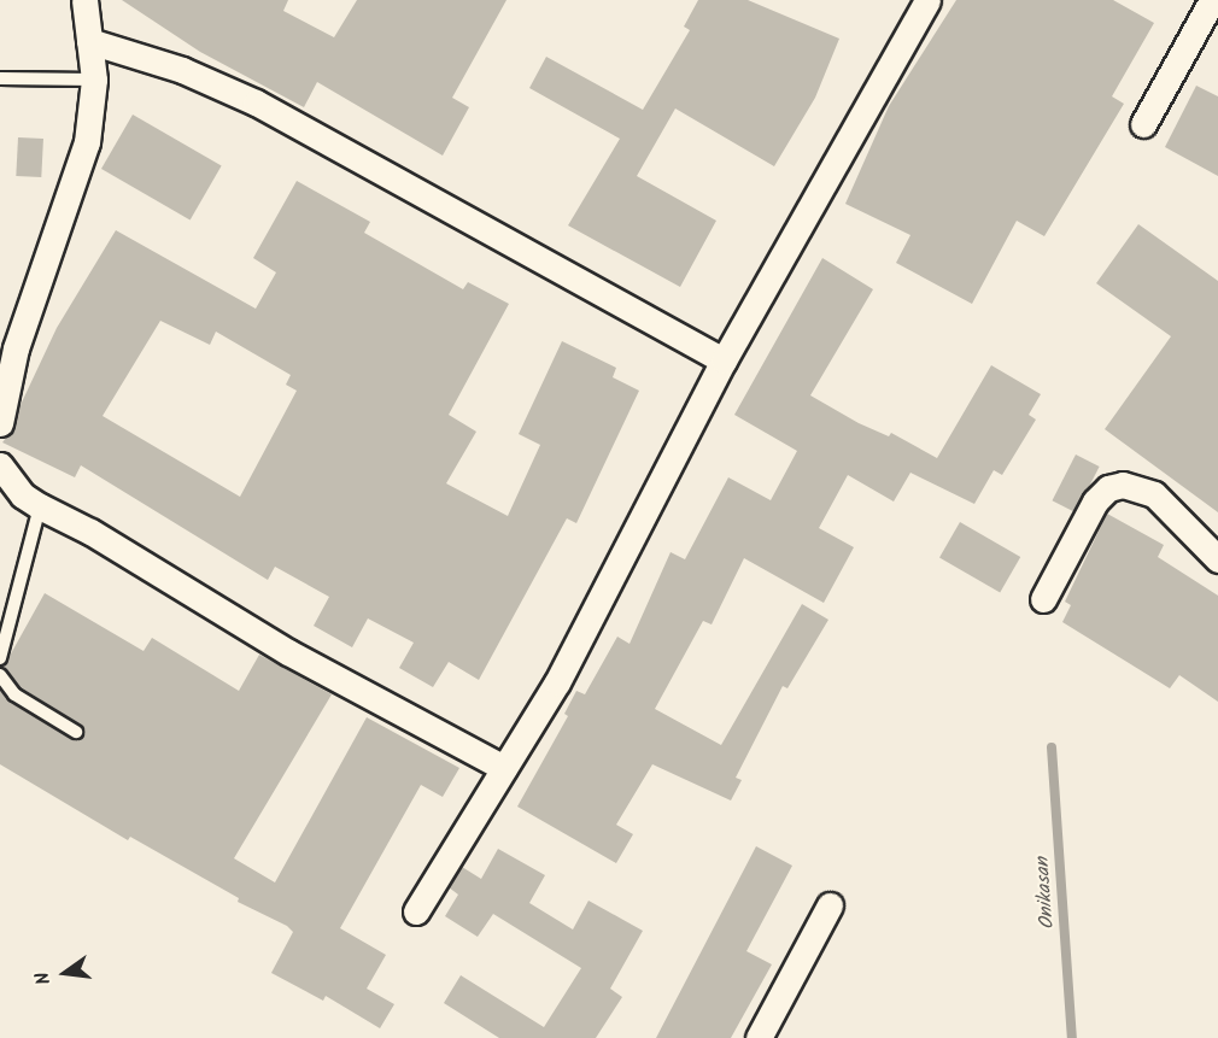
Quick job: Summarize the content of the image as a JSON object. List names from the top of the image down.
{
  "water": ["Onikasan"],
  "north": "left"
}
